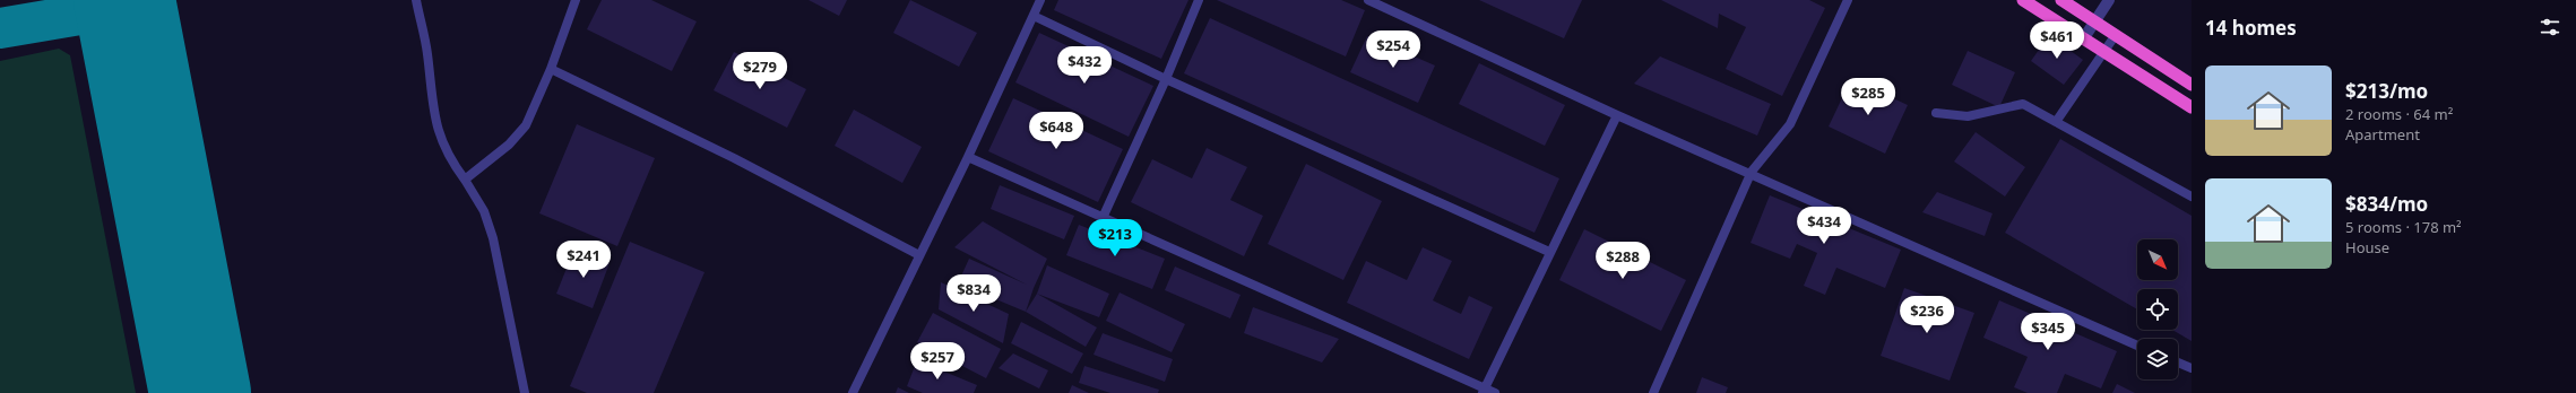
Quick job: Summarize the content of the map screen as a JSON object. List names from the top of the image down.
{
  "north": "bottom right",
  "page": {
    "heading": "14 homes",
    "price": [
      "$461",
      "$254",
      "$432",
      "$279",
      "$285",
      "$648",
      "$434",
      "$213",
      "$241",
      "$288",
      "$834",
      "$236",
      "$345",
      "$257"
    ],
    "list": [
      {
        "name": "$213/mo",
        "note": "2 rooms · 64 m² · Apartment"
      },
      {
        "name": "$834/mo",
        "note": "5 rooms · 178 m² · House"
      }
    ]
  }
}
